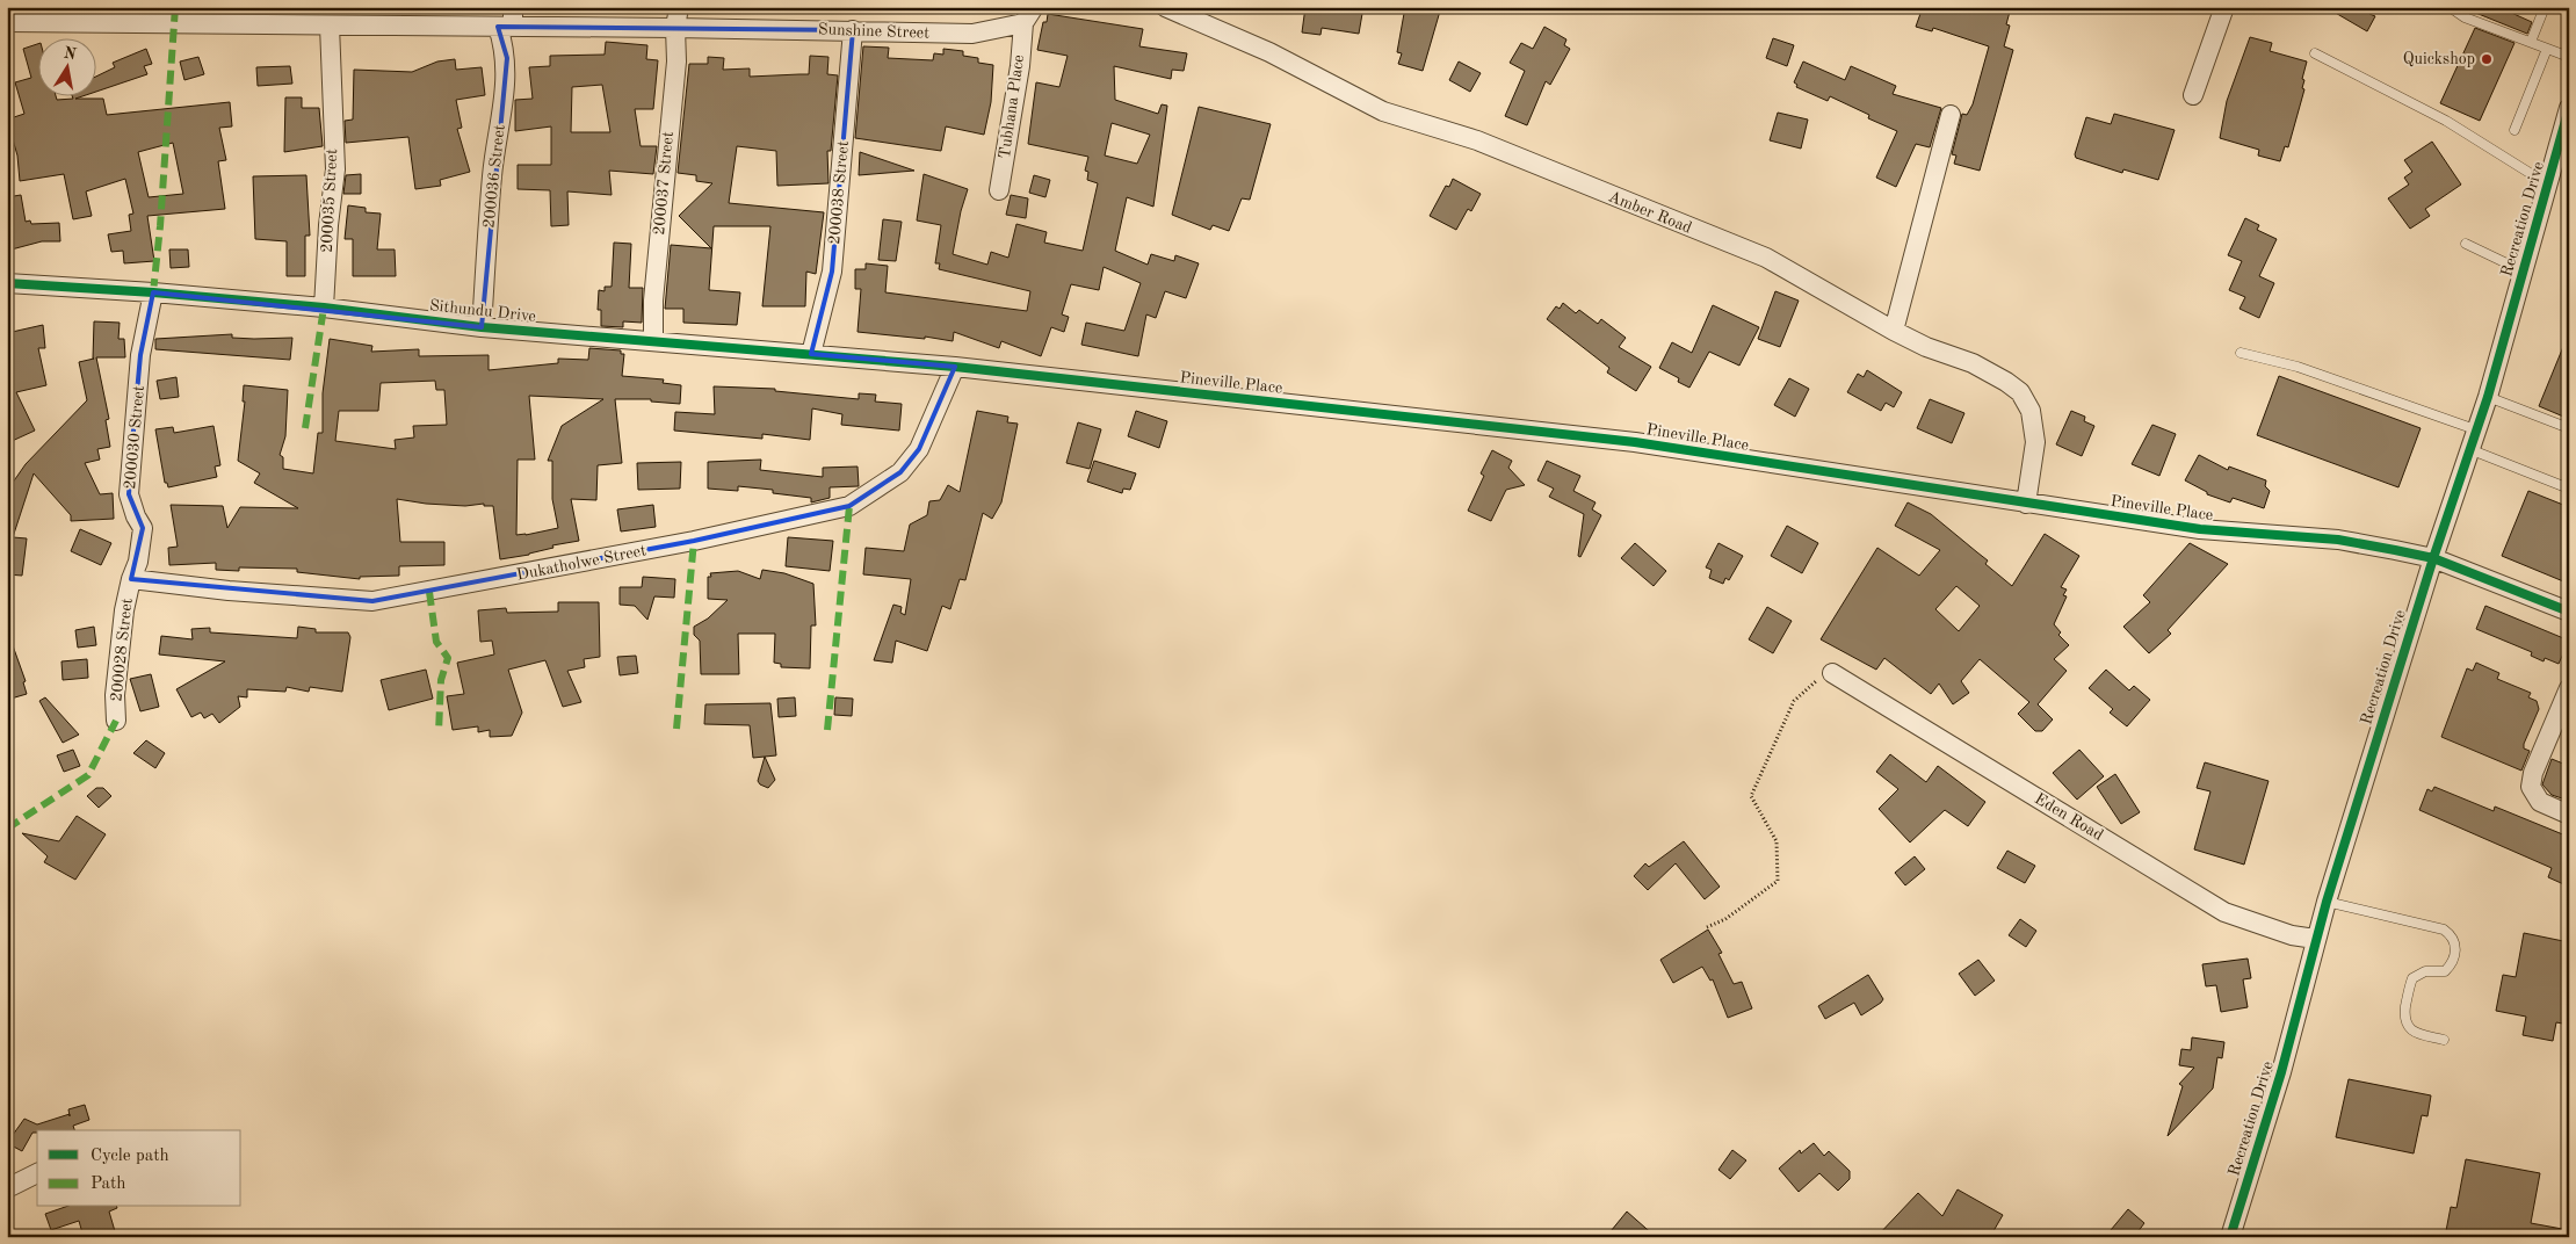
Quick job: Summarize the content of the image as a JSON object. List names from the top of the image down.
{
  "streets": {
    "street": [
      "Sunshine Street",
      "Tubhana Place",
      "200036 Street",
      "200037 Street",
      "200038 Street",
      "200035 Street",
      "Amber Road",
      "Recreation Drive",
      "Sithundu Drive",
      "Pineville Place",
      "200030 Street",
      "Dukatholwe Street",
      "200028 Street",
      "Eden Road"
    ]
  },
  "crossings": [
    ["Sunshine Street", "Tubhana Place"],
    ["Sunshine Street", "200036 Street"],
    ["Sunshine Street", "200037 Street"],
    ["Sunshine Street", "200038 Street"],
    ["Sunshine Street", "200035 Street"],
    ["200036 Street", "Sithundu Drive"],
    ["200037 Street", "Sithundu Drive"],
    ["200038 Street", "Sithundu Drive"],
    ["200035 Street", "Sithundu Drive"],
    ["Amber Road", "Pineville Place"],
    ["Recreation Drive", "Pineville Place"],
    ["Recreation Drive", "Eden Road"],
    ["Sithundu Drive", "Pineville Place"],
    ["Sithundu Drive", "200030 Street"],
    ["Sithundu Drive", "Dukatholwe Street"],
    ["Pineville Place", "Dukatholwe Street"],
    ["200030 Street", "Dukatholwe Street"],
    ["200030 Street", "200028 Street"],
    ["Dukatholwe Street", "200028 Street"]
  ],
  "places": ["Quickshop"],
  "legend": ["Cycle path", "Path"],
  "north": "top"
}
